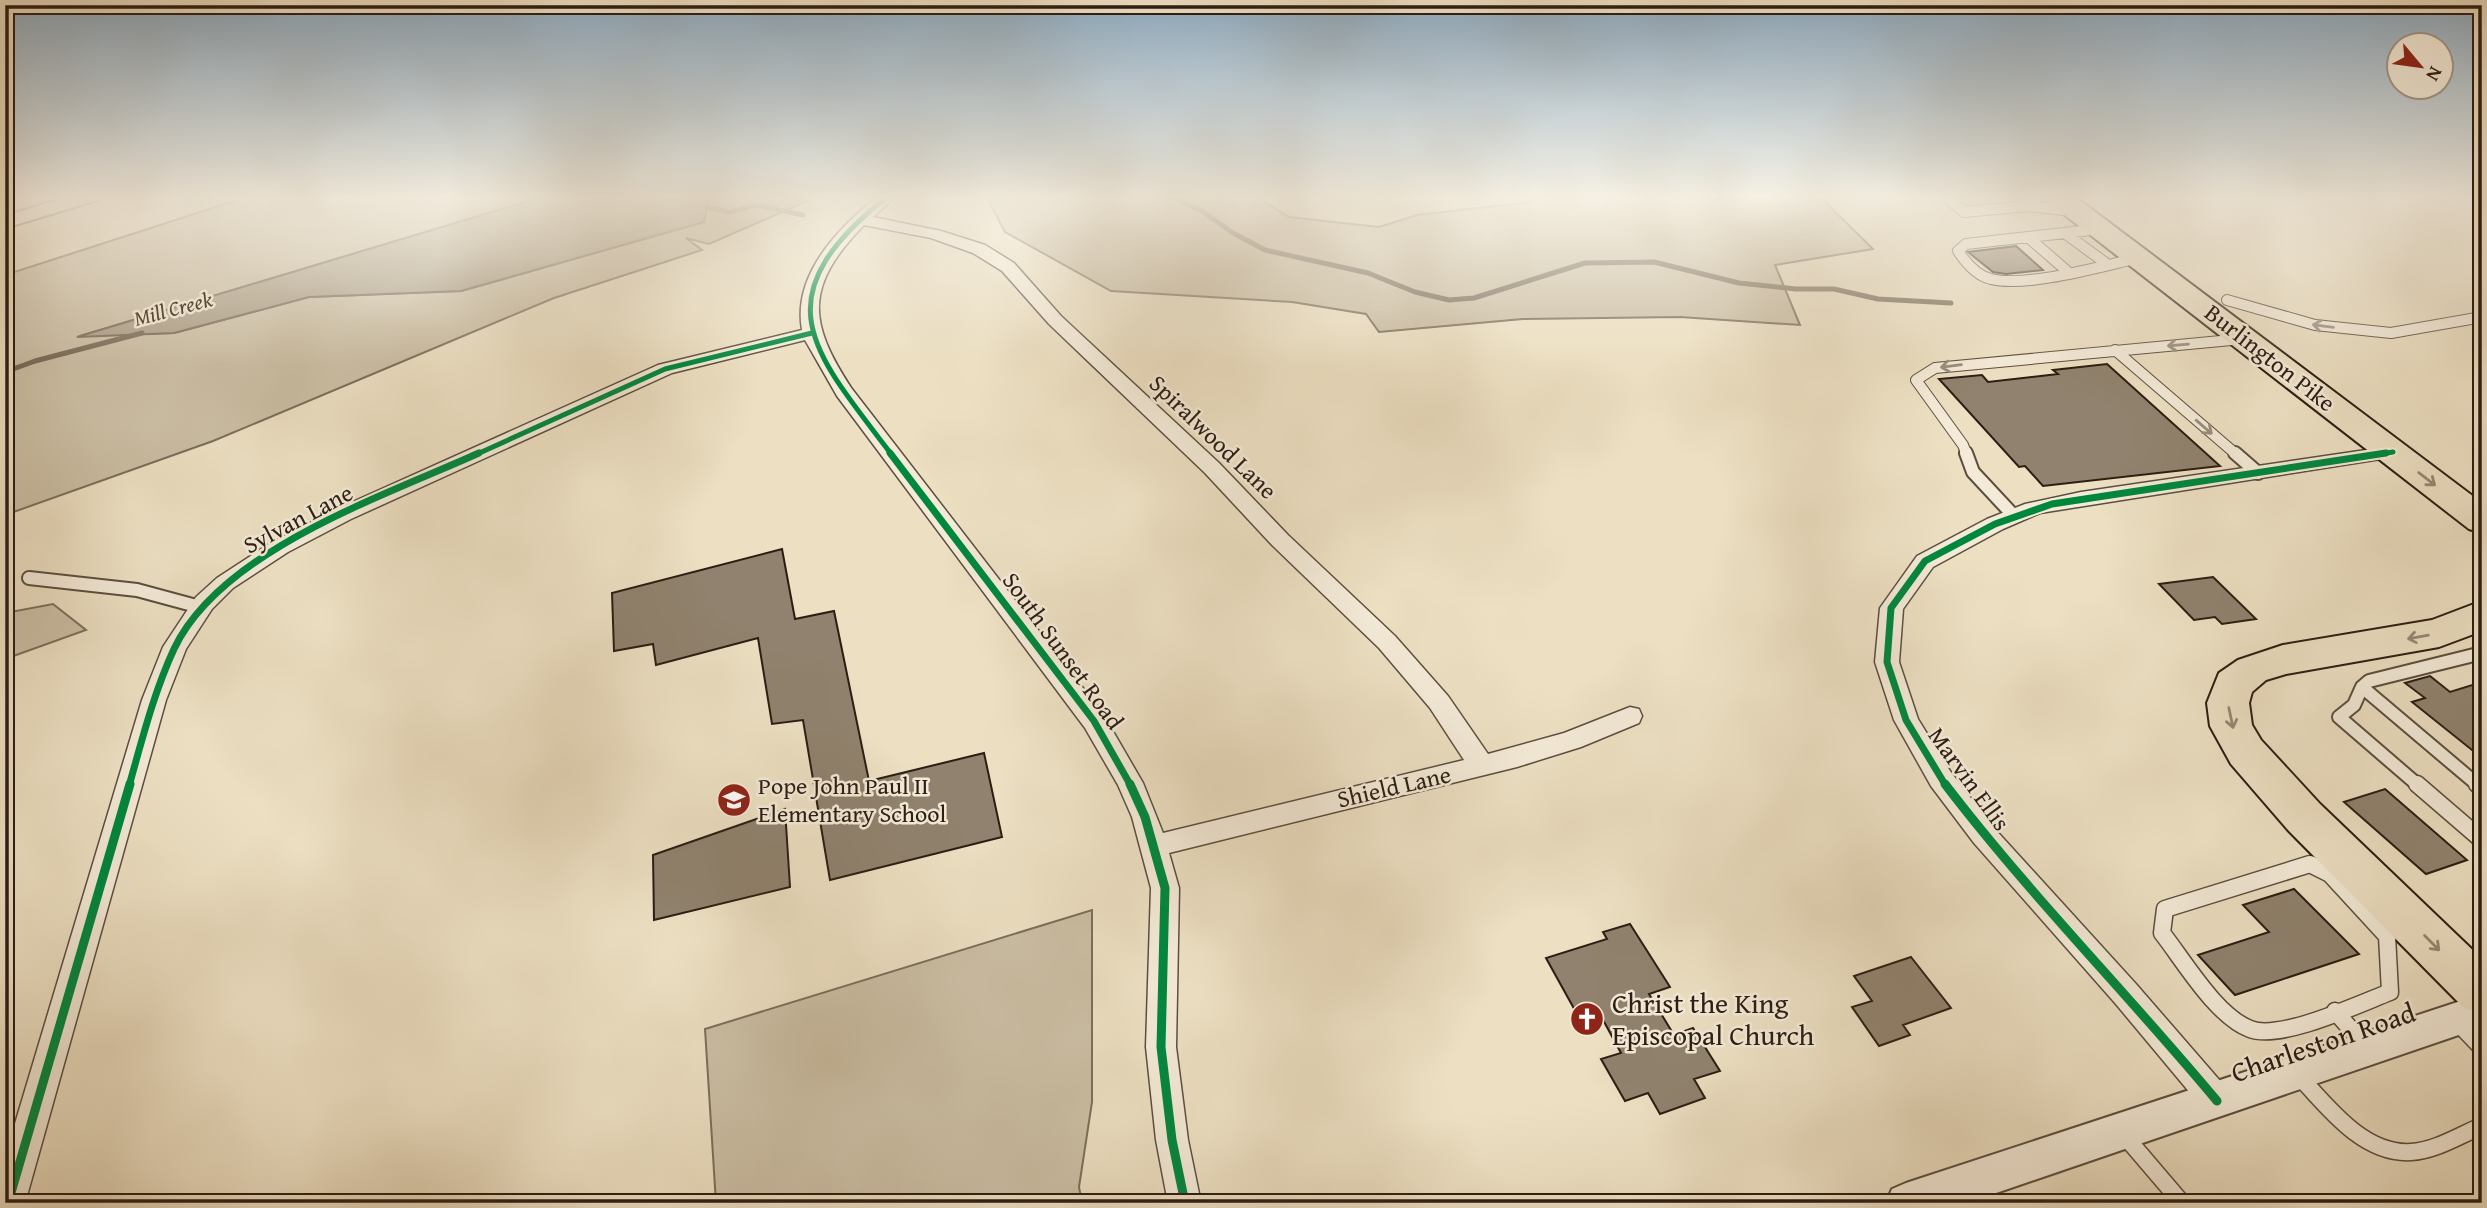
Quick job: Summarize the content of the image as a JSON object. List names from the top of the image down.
{
  "streets": {
    "highway": ["Burlington Pike"],
    "street": [
      "Spiralwood Lane",
      "Sylvan Lane",
      "South Sunset Road",
      "Marvin Ellis",
      "Shield Lane",
      "Charleston Road"
    ]
  },
  "crossings": [
    ["Burlington Pike", "Marvin Ellis"],
    ["Spiralwood Lane", "Shield Lane"],
    ["Sylvan Lane", "South Sunset Road"],
    ["South Sunset Road", "Shield Lane"],
    ["Marvin Ellis", "Charleston Road"]
  ],
  "water": ["Mill Creek"],
  "places": {
    "school or university": ["Pope John Paul II Elementary School"],
    "church": ["Christ the King Episcopal Church"]
  },
  "north": "bottom right"
}
